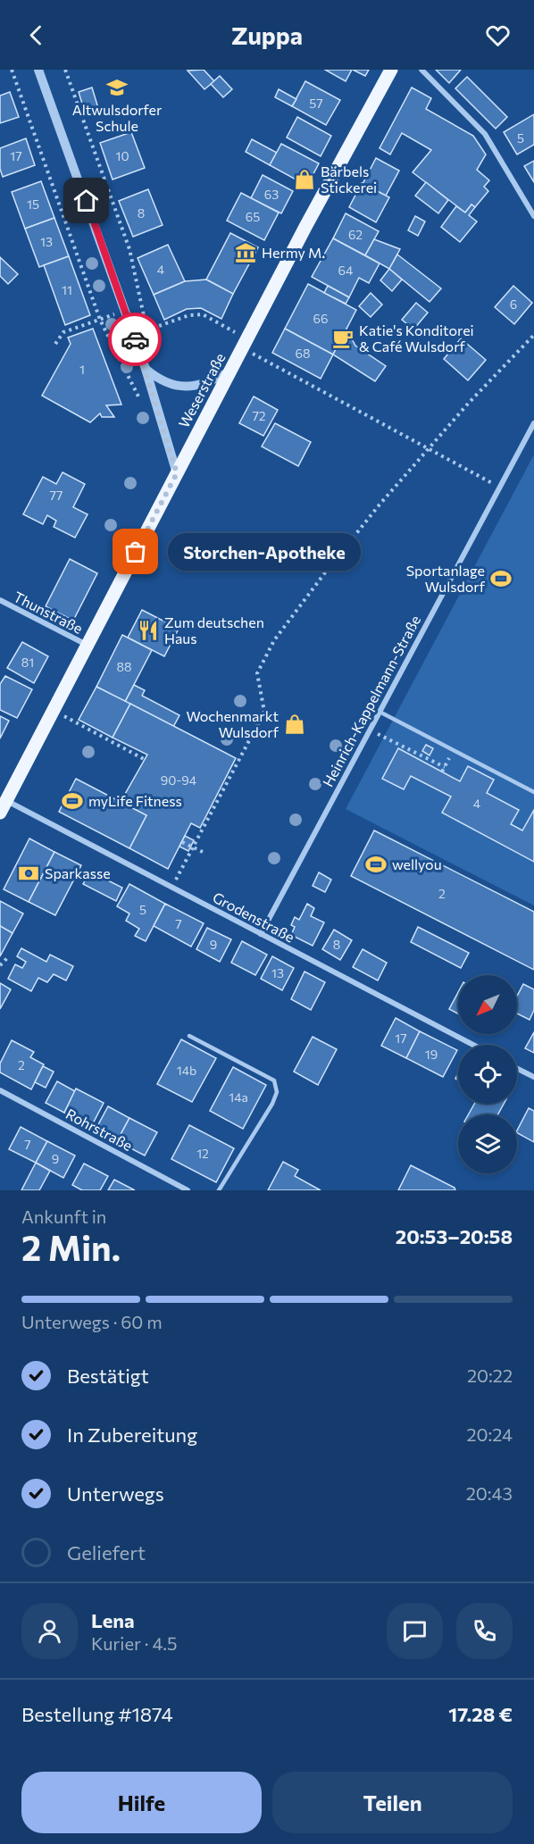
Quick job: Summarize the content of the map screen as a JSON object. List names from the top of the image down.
{
  "streets": {
    "main road": ["Weserstraße"],
    "street": [
      "Thunstraße",
      "Heinrich-Kappelmann-Straße",
      "Grodenstraße",
      "Rohrstraße"
    ]
  },
  "crossings": [
    ["Weserstraße", "Thunstraße"],
    ["Weserstraße", "Grodenstraße"],
    ["Heinrich-Kappelmann-Straße", "Grodenstraße"]
  ],
  "places": {
    "school or university": ["Altwulsdorfer Schule"],
    "shop": ["Bärbels Stickerei", "Wochenmarkt Wulsdorf"],
    "museum": ["Hermy M."],
    "cafe": ["Katie's Konditorei & Café Wulsdorf"],
    "other": ["Storchen-Apotheke"],
    "sports": ["Sportanlage Wulsdorf", "myLife Fitness", "wellyou"],
    "restaurant": ["Zum deutschen Haus"],
    "bank": ["Sparkasse"]
  },
  "house_numbers": [
    "57",
    "5",
    "17",
    "10",
    "63",
    "15",
    "8",
    "65",
    "62",
    "13",
    "4",
    "64",
    "11",
    "6",
    "66",
    "68",
    "1",
    "72",
    "77",
    "81",
    "88",
    "90-94",
    "4",
    "2",
    "5",
    "7",
    "9",
    "8",
    "13",
    "17",
    "19",
    "2",
    "14b",
    "14a",
    "7",
    "12",
    "9"
  ],
  "north": "bottom left",
  "page": {
    "header": "Zuppa",
    "bubble": "Storchen-Apotheke",
    "heading": ["2 Min.", "Ankunft in", "20:53–20:58"],
    "panel": [
      "Lena",
      "Kurier · 4.5",
      "Bestellung #1874",
      "17.28 €"
    ],
    "bar": "Unterwegs · 60 m",
    "list": [
      ["Bestätigt", "20:22"],
      ["In Zubereitung", "20:24"],
      ["Unterwegs", "20:43"],
      "Geliefert"
    ],
    "buttons": ["Hilfe", "Teilen"]
  }
}
